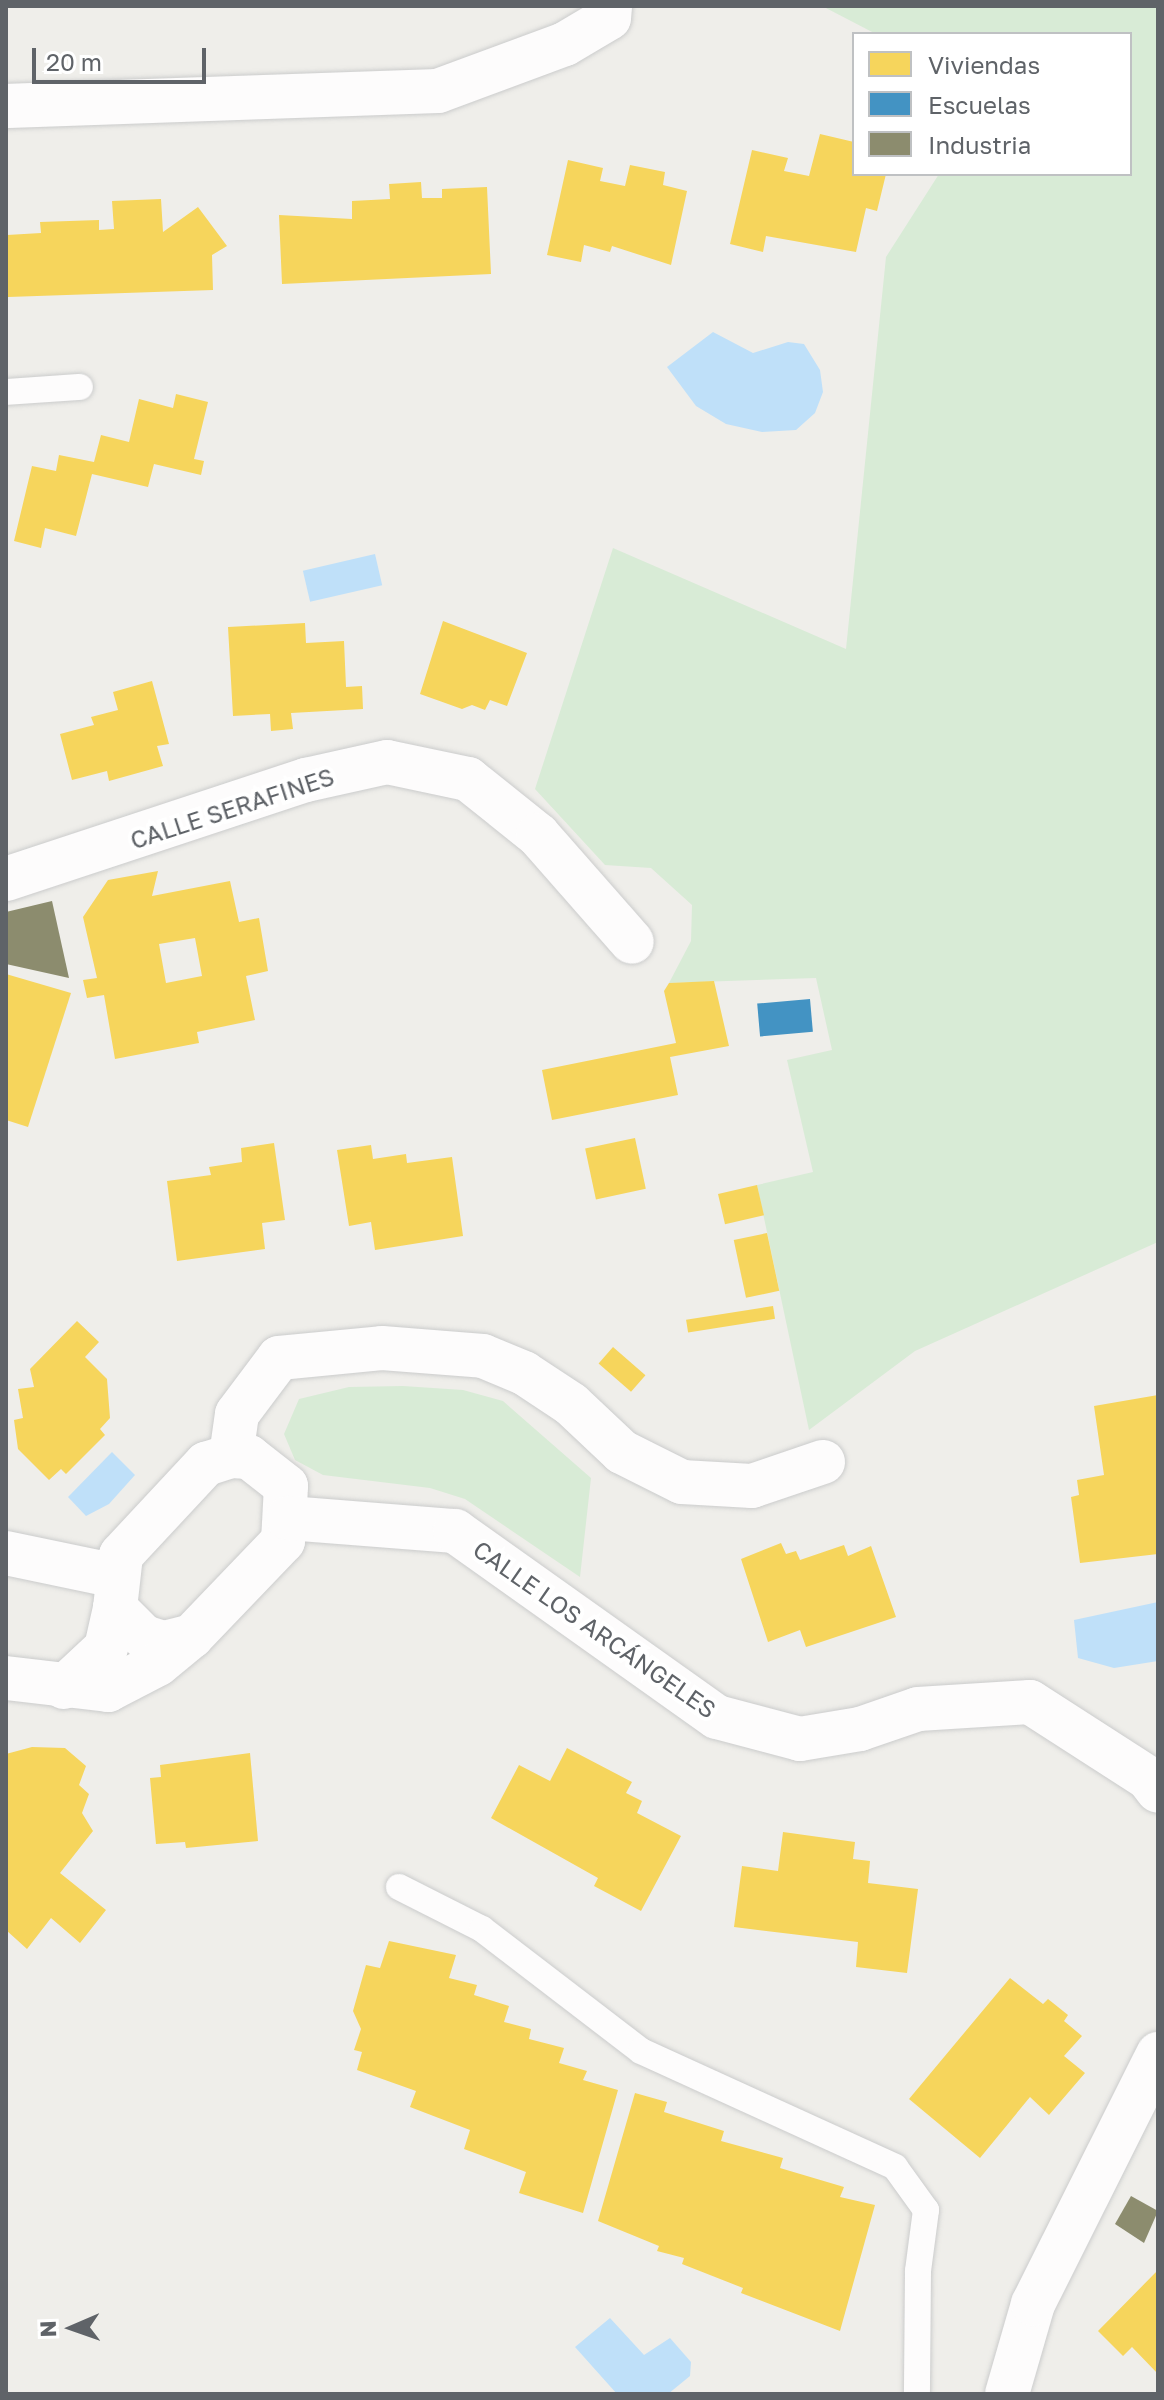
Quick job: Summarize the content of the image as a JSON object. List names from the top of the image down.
{
  "streets": {
    "street": ["CALLE SERAFINES", "CALLE LOS ARCÁNGELES"]
  },
  "legend": ["Viviendas", "Escuelas", "Industria"],
  "scale_bar": "20 m",
  "north": "left"
}
